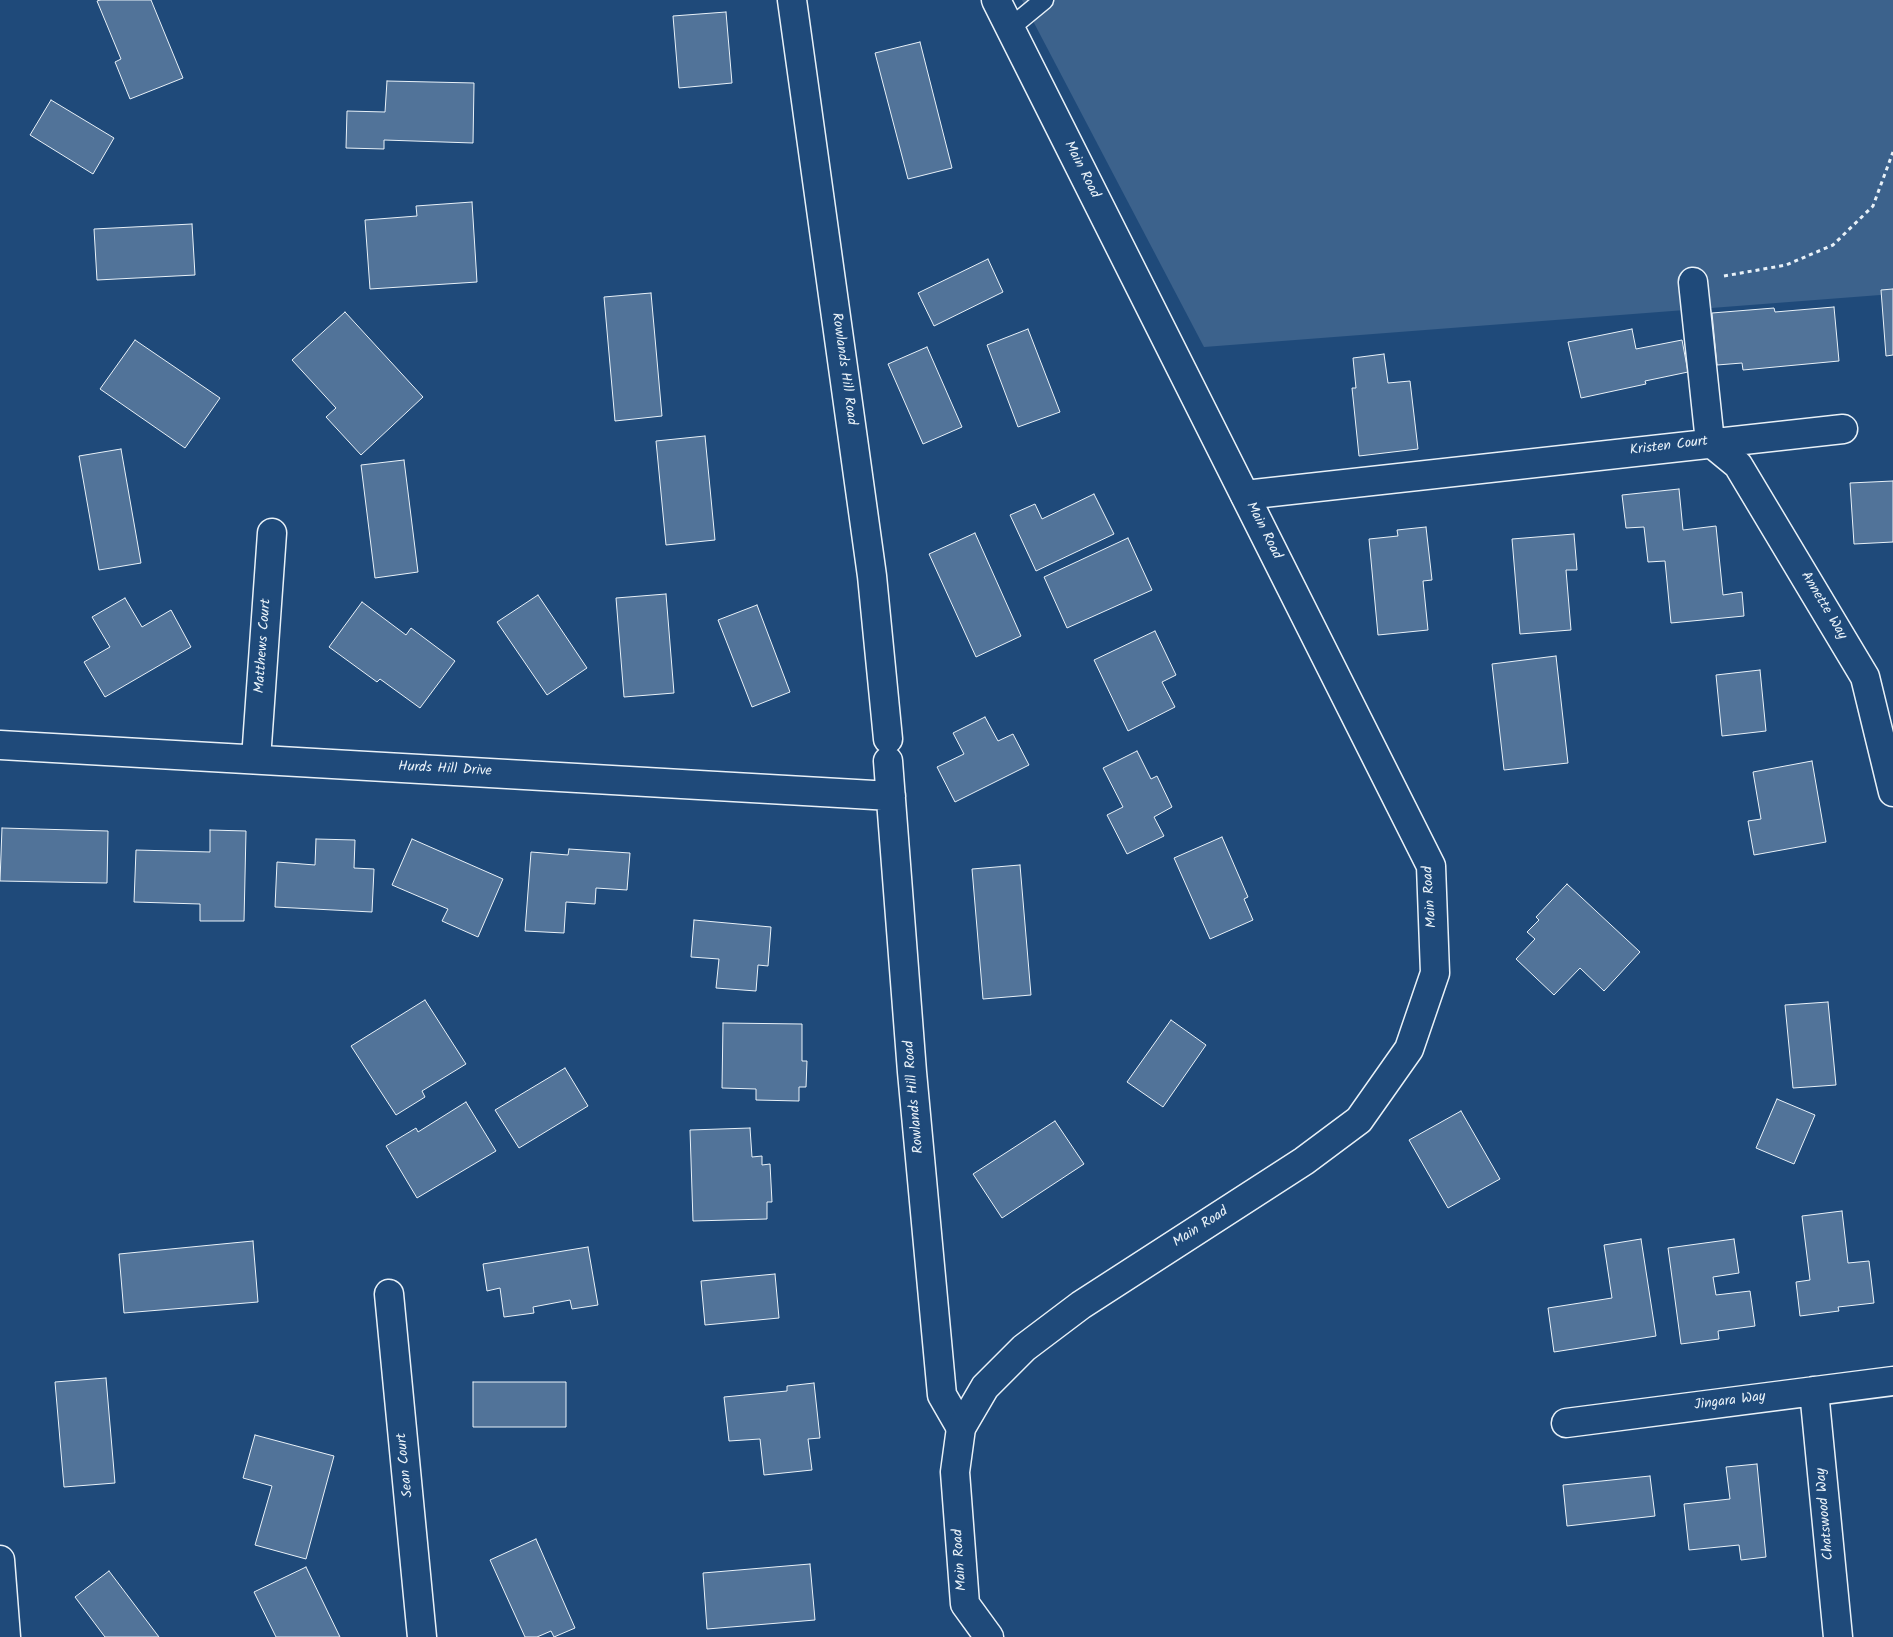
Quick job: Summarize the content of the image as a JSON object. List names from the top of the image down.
{
  "streets": {
    "street": [
      "Main Road",
      "Rowlands Hill Road",
      "Kristen Court",
      "Annette Way",
      "Matthews Court",
      "Hurds Hill Drive",
      "Jingara Way",
      "Sean Court",
      "Chatswood Way"
    ]
  },
  "crossings": [
    ["Main Road", "Rowlands Hill Road"],
    ["Main Road", "Kristen Court"],
    ["Rowlands Hill Road", "Hurds Hill Drive"],
    ["Kristen Court", "Annette Way"],
    ["Matthews Court", "Hurds Hill Drive"],
    ["Jingara Way", "Chatswood Way"]
  ]
}
